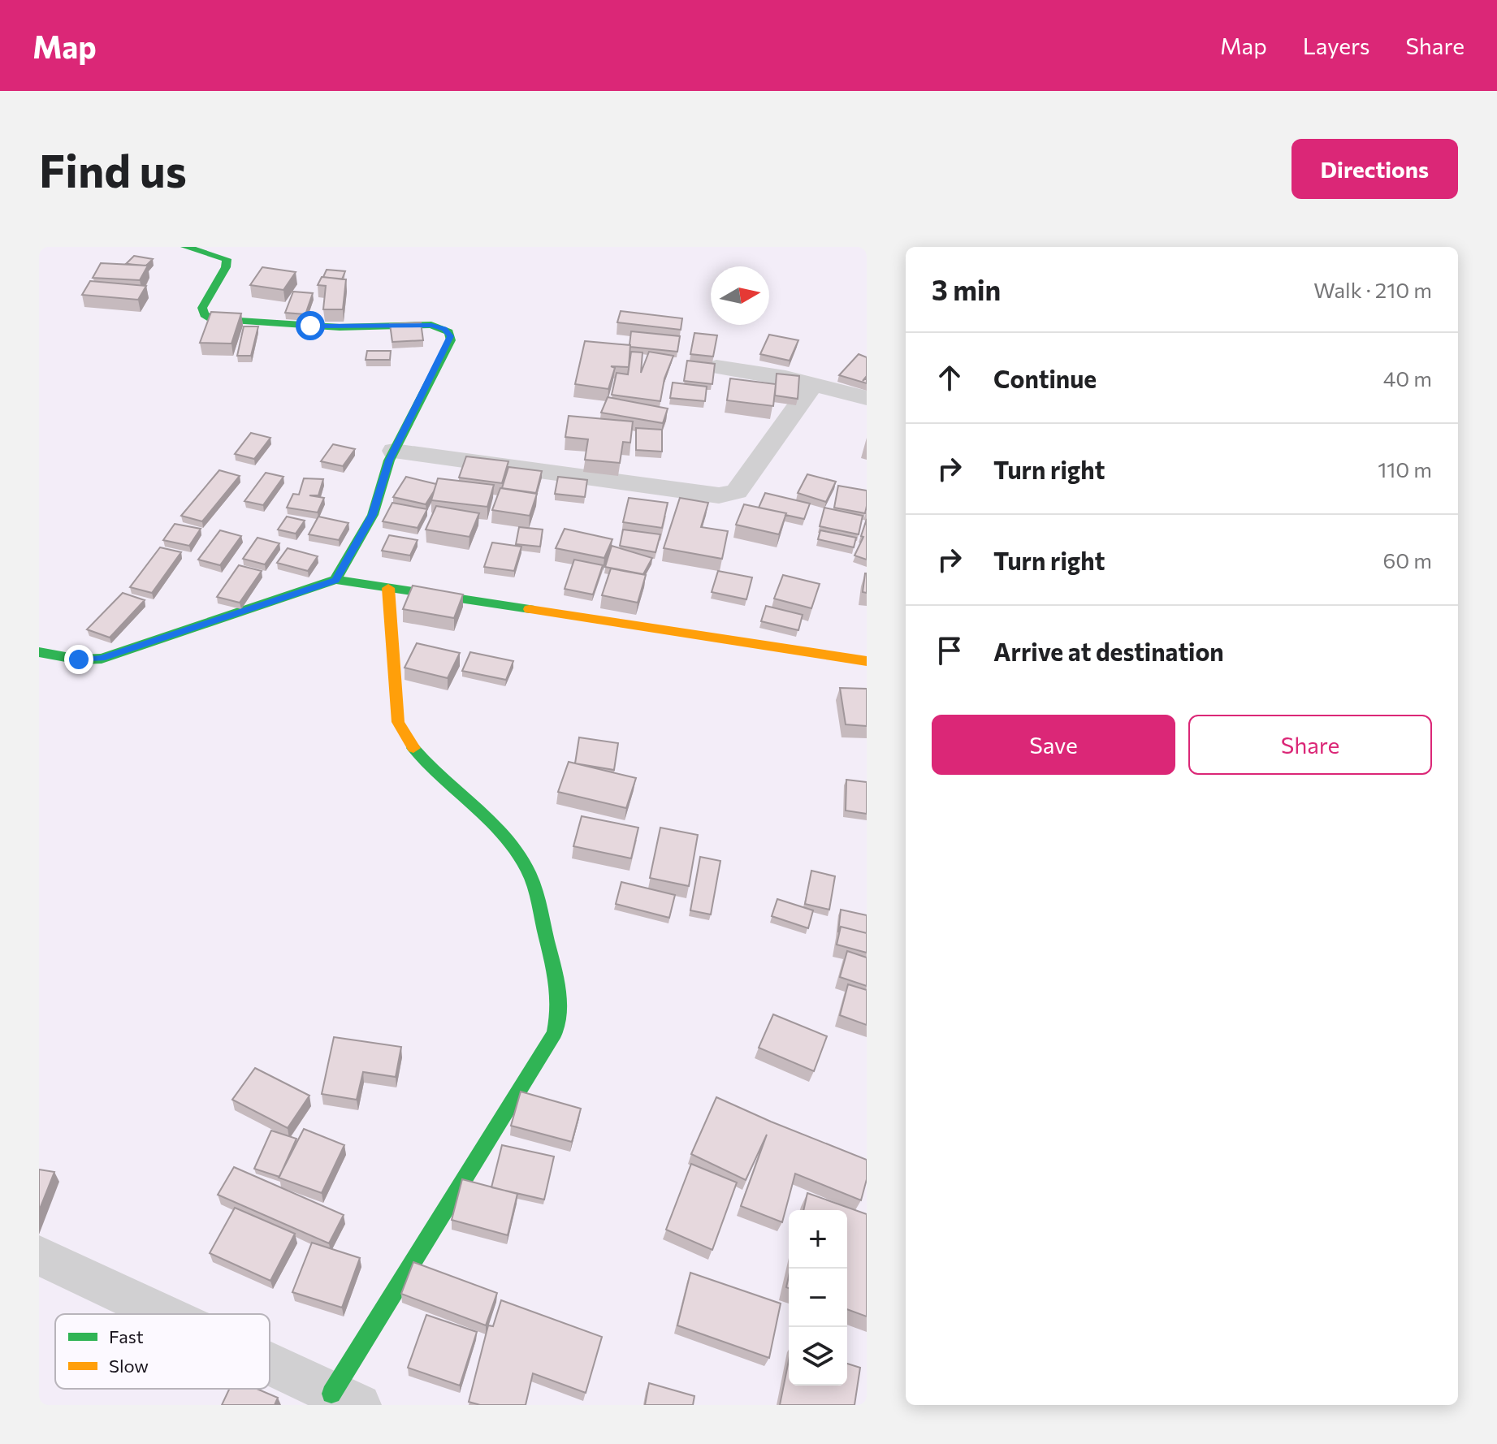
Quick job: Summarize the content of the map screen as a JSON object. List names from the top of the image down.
{
  "legend": ["Fast", "Slow"],
  "north": "right",
  "page": {
    "header": "Map",
    "nav": ["Map", "Layers", "Share"],
    "buttons": [
      "Directions",
      ["Save", "Share"]
    ],
    "title": "Find us",
    "heading": ["3 min", "Walk · 210 m"],
    "list": [
      ["Continue", "40 m"],
      ["Turn right", "110 m"],
      ["Turn right", "60 m"],
      "Arrive at destination"
    ],
    "map_buttons": ["+", "−"]
  }
}
